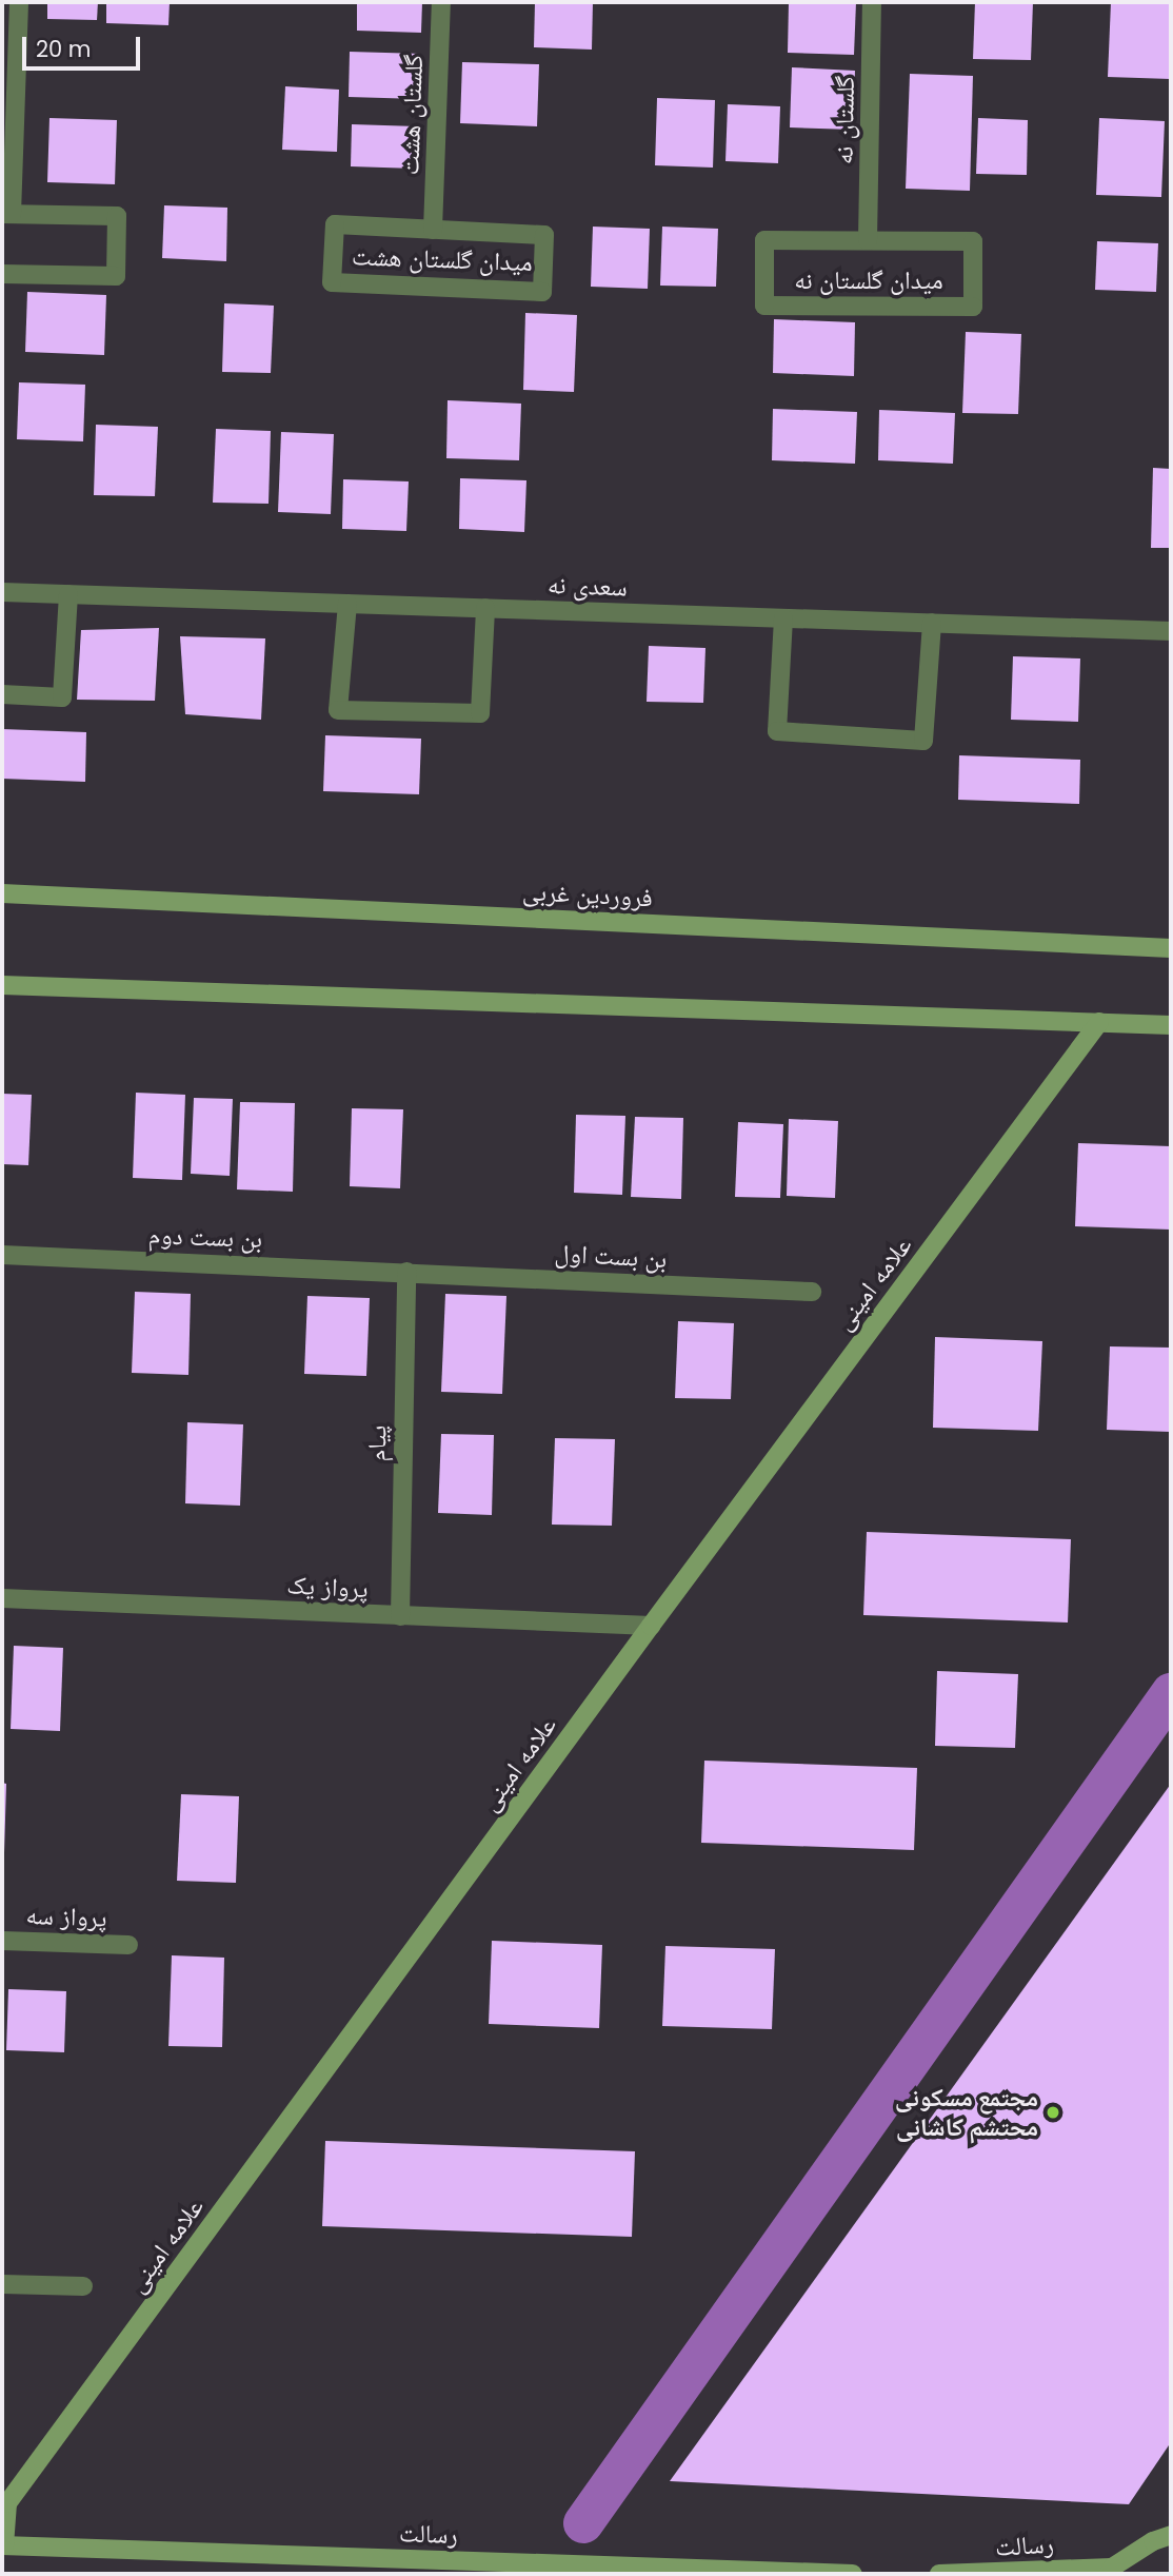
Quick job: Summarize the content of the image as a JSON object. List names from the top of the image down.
{
  "streets": {
    "street": [
      "گلستان هشت",
      "گلستان نه",
      "میدان گلستان هشت",
      "میدان گلستان نه",
      "سعدی نه",
      "فروردین غربی",
      "بن بست دوم",
      "بن بست اول",
      "علامه امینی",
      "پیام",
      "پرواز یک",
      "پرواز سه",
      "رسالت"
    ]
  },
  "crossings": [
    ["گلستان هشت", "میدان گلستان هشت"],
    ["گلستان نه", "میدان گلستان نه"],
    ["بن بست دوم", "بن بست اول"],
    ["بن بست دوم", "پیام"],
    ["بن بست اول", "پیام"],
    ["علامه امینی", "پرواز یک"],
    ["علامه امینی", "رسالت"],
    ["پیام", "پرواز یک"]
  ],
  "places": ["مجتمع مسکونی محتشم کاشانی"],
  "scale_bar": "20 m"
}
